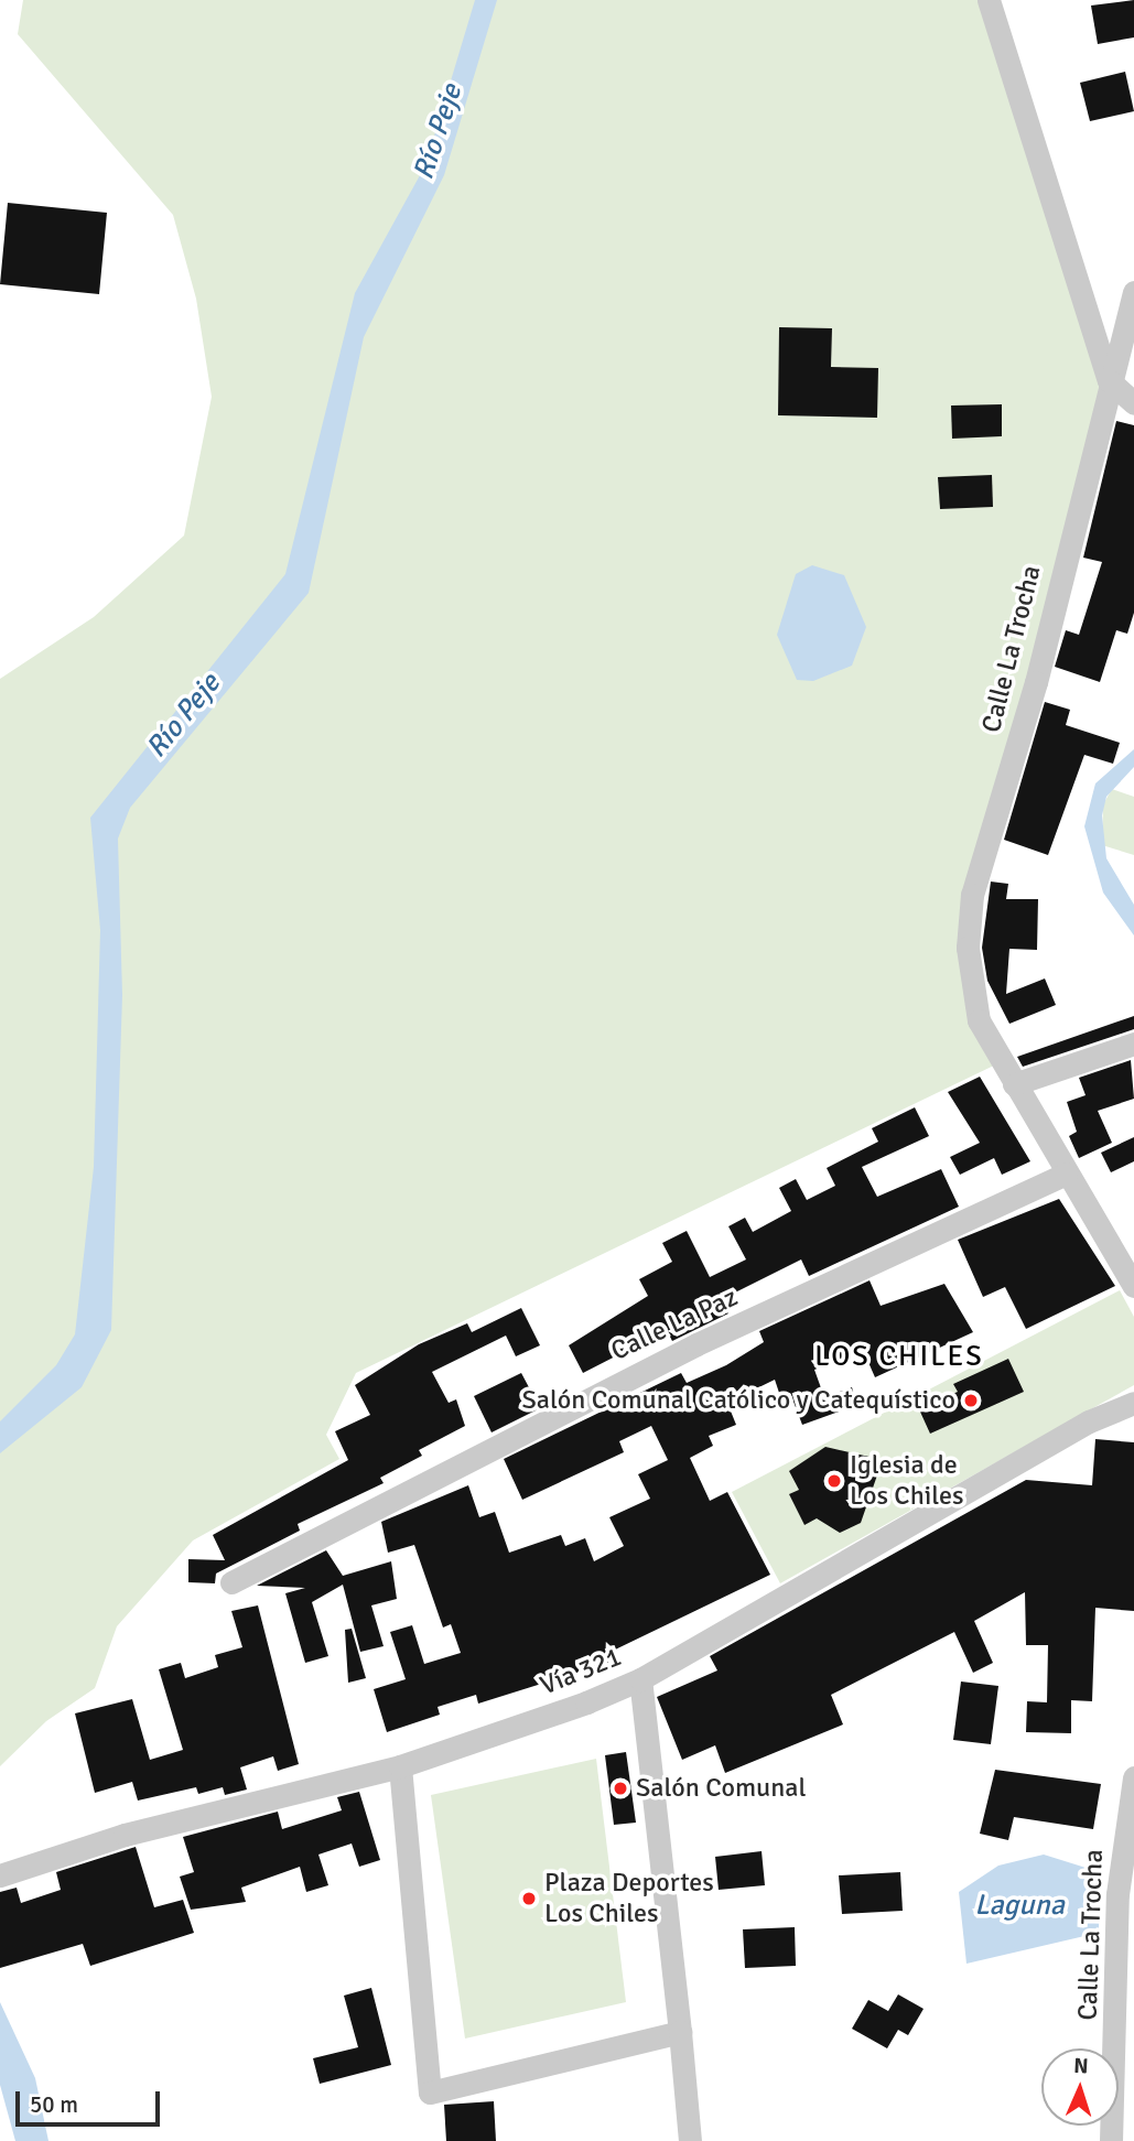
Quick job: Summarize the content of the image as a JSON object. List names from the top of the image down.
{
  "streets": {
    "street": ["Calle La Trocha", "Calle La Paz", "Vía 321"]
  },
  "crossings": [
    ["Calle La Trocha", "Calle La Paz"]
  ],
  "districts": ["LOS CHILES"],
  "water": ["Río Peje", "Laguna"],
  "places": [
    "Salón Comunal Católico y Catequístico",
    "Iglesia de Los Chiles",
    "Salón Comunal",
    "Plaza Deportes Los Chiles"
  ],
  "scale_bar": "50 m",
  "north": "top"
}
